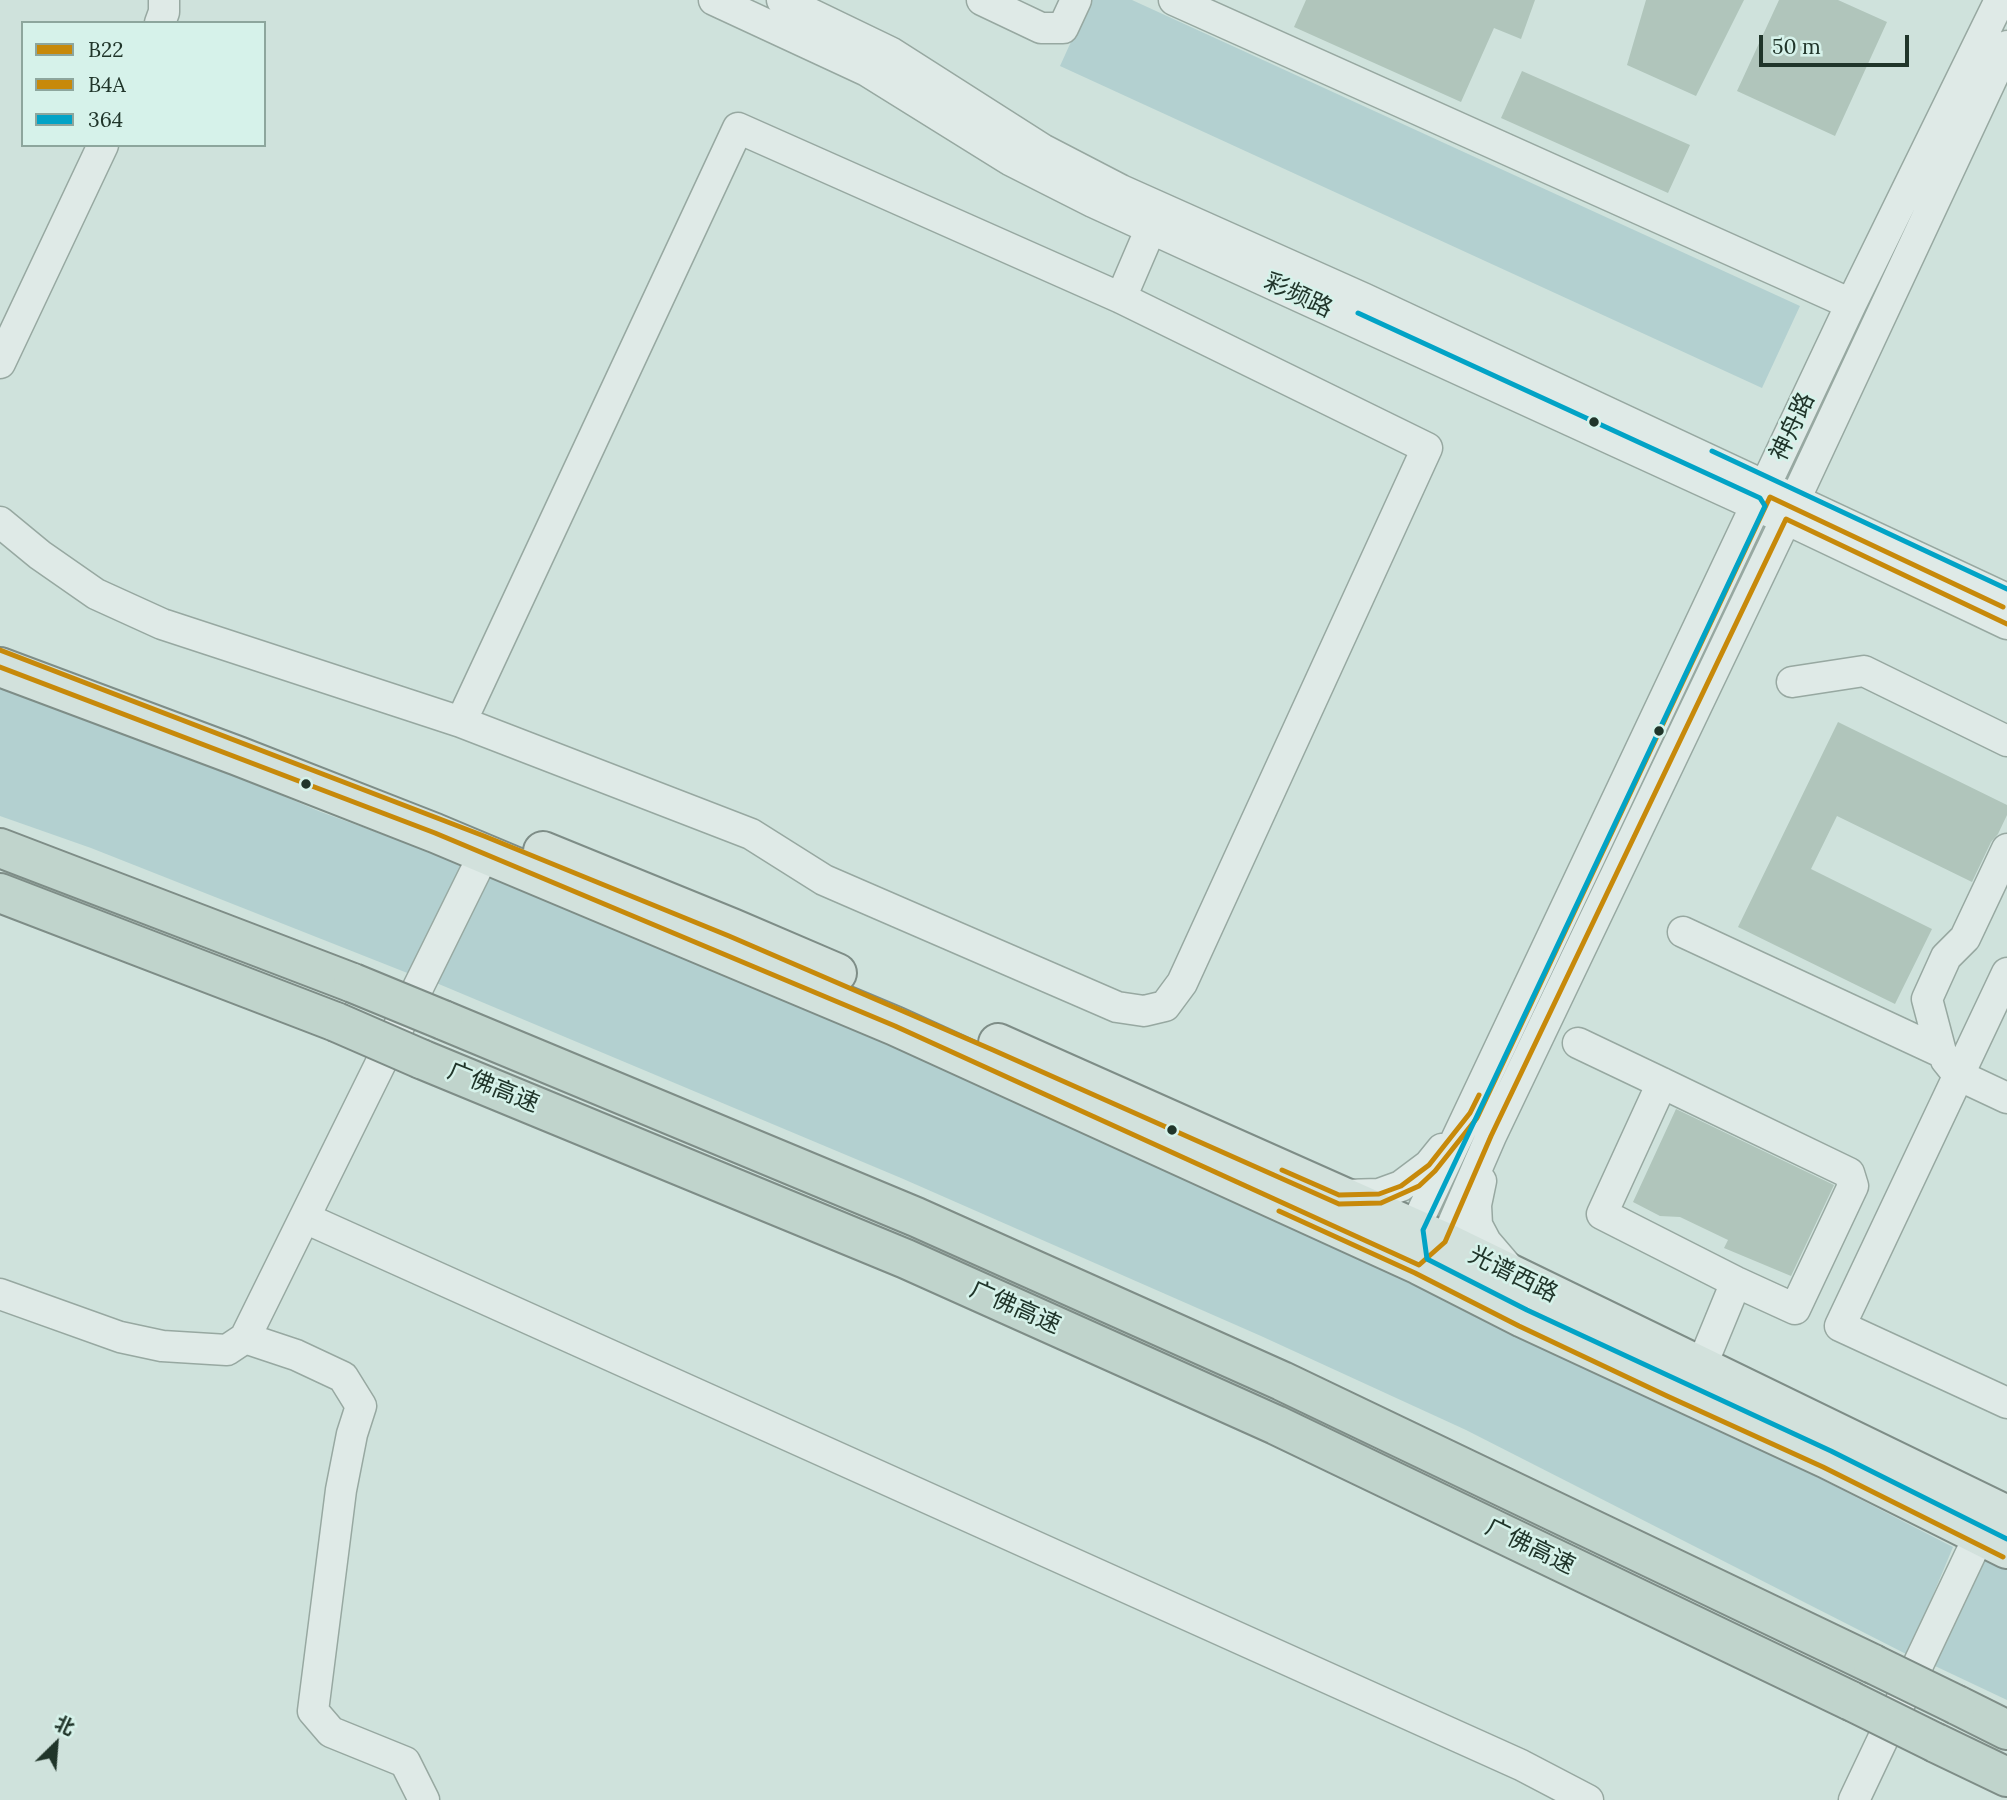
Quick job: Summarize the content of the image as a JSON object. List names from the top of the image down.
{
  "streets": {
    "highway": ["广佛高速"],
    "main road": ["光谱西路"],
    "street": ["彩频路", "神舟路"]
  },
  "crossings": [
    ["彩频路", "神舟路"],
    ["神舟路", "光谱西路"]
  ],
  "lines": ["transit line 364", "transit line B4A", "transit line B22"],
  "legend": ["B22", "B4A", "364"],
  "scale_bar": "50 m",
  "north": "top right"
}
